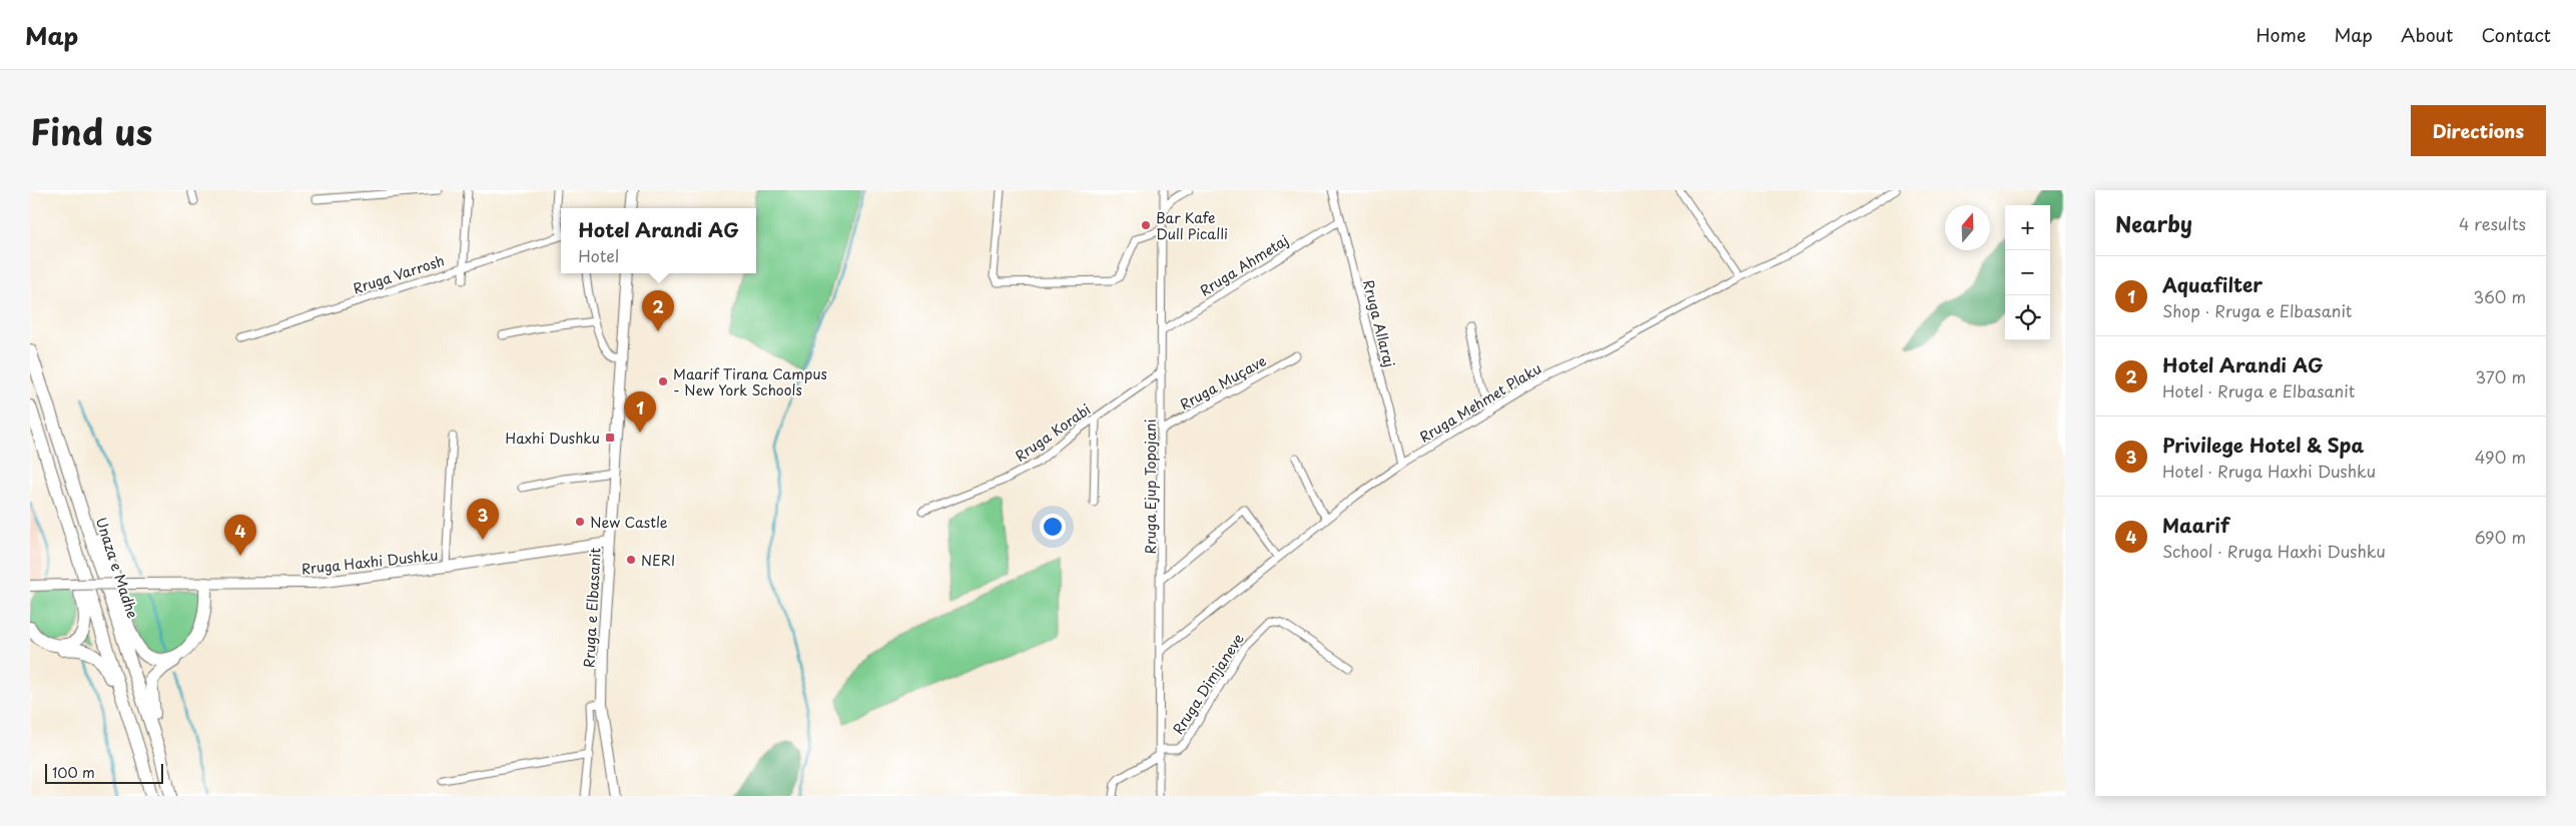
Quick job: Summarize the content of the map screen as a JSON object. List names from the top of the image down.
{
  "streets": {
    "highway": ["Unaza e Madhe"],
    "street": [
      "Rruga Ahmetaj",
      "Rruga Varrosh",
      "Rruga Allaraj",
      "Rruga Muçave",
      "Rruga Mehmet Plaku",
      "Rruga Korabi",
      "Rruga Ejup Topojani",
      "Rruga Haxhi Dushku",
      "Rruga e Elbasanit",
      "Rruga Dimjaneve"
    ]
  },
  "crossings": [
    ["Rruga Ahmetaj", "Rruga Allaraj"],
    ["Rruga Ahmetaj", "Rruga Ejup Topojani"],
    ["Rruga Allaraj", "Rruga Mehmet Plaku"],
    ["Rruga Muçave", "Rruga Ejup Topojani"],
    ["Rruga Mehmet Plaku", "Rruga Ejup Topojani"],
    ["Rruga Korabi", "Rruga Ejup Topojani"],
    ["Rruga Ejup Topojani", "Rruga Dimjaneve"],
    ["Rruga Haxhi Dushku", "Rruga e Elbasanit"]
  ],
  "places": {
    "other": [
      "Bar Kafe Dull Picalli",
      "Maarif Tirana Campus - New York Schools",
      "New Castle",
      "NERI"
    ],
    "transit": ["Haxhi Dushku"]
  },
  "scale_bar": "100 m",
  "north": "top",
  "page": {
    "header": "Map",
    "nav": [
      "Home",
      "Map",
      "About",
      "Contact"
    ],
    "title": "Find us",
    "buttons": "Directions",
    "heading": ["Nearby", "4 results"],
    "map_buttons": ["+", "−"],
    "popup": ["Hotel Arandi AG", "Hotel"],
    "list": [
      {
        "mark": "1",
        "name": "Aquafilter",
        "note": "Shop · Rruga e Elbasanit",
        "value": "360 m"
      },
      {
        "mark": "2",
        "name": "Hotel Arandi AG",
        "note": "Hotel · Rruga e Elbasanit",
        "value": "370 m"
      },
      {
        "mark": "3",
        "name": "Privilege Hotel & Spa",
        "note": "Hotel · Rruga Haxhi Dushku",
        "value": "490 m"
      },
      {
        "mark": "4",
        "name": "Maarif",
        "note": "School · Rruga Haxhi Dushku",
        "value": "690 m"
      }
    ],
    "pins": [
      "2",
      "1",
      "3",
      "4"
    ],
    "scale": "100 m"
  }
}
